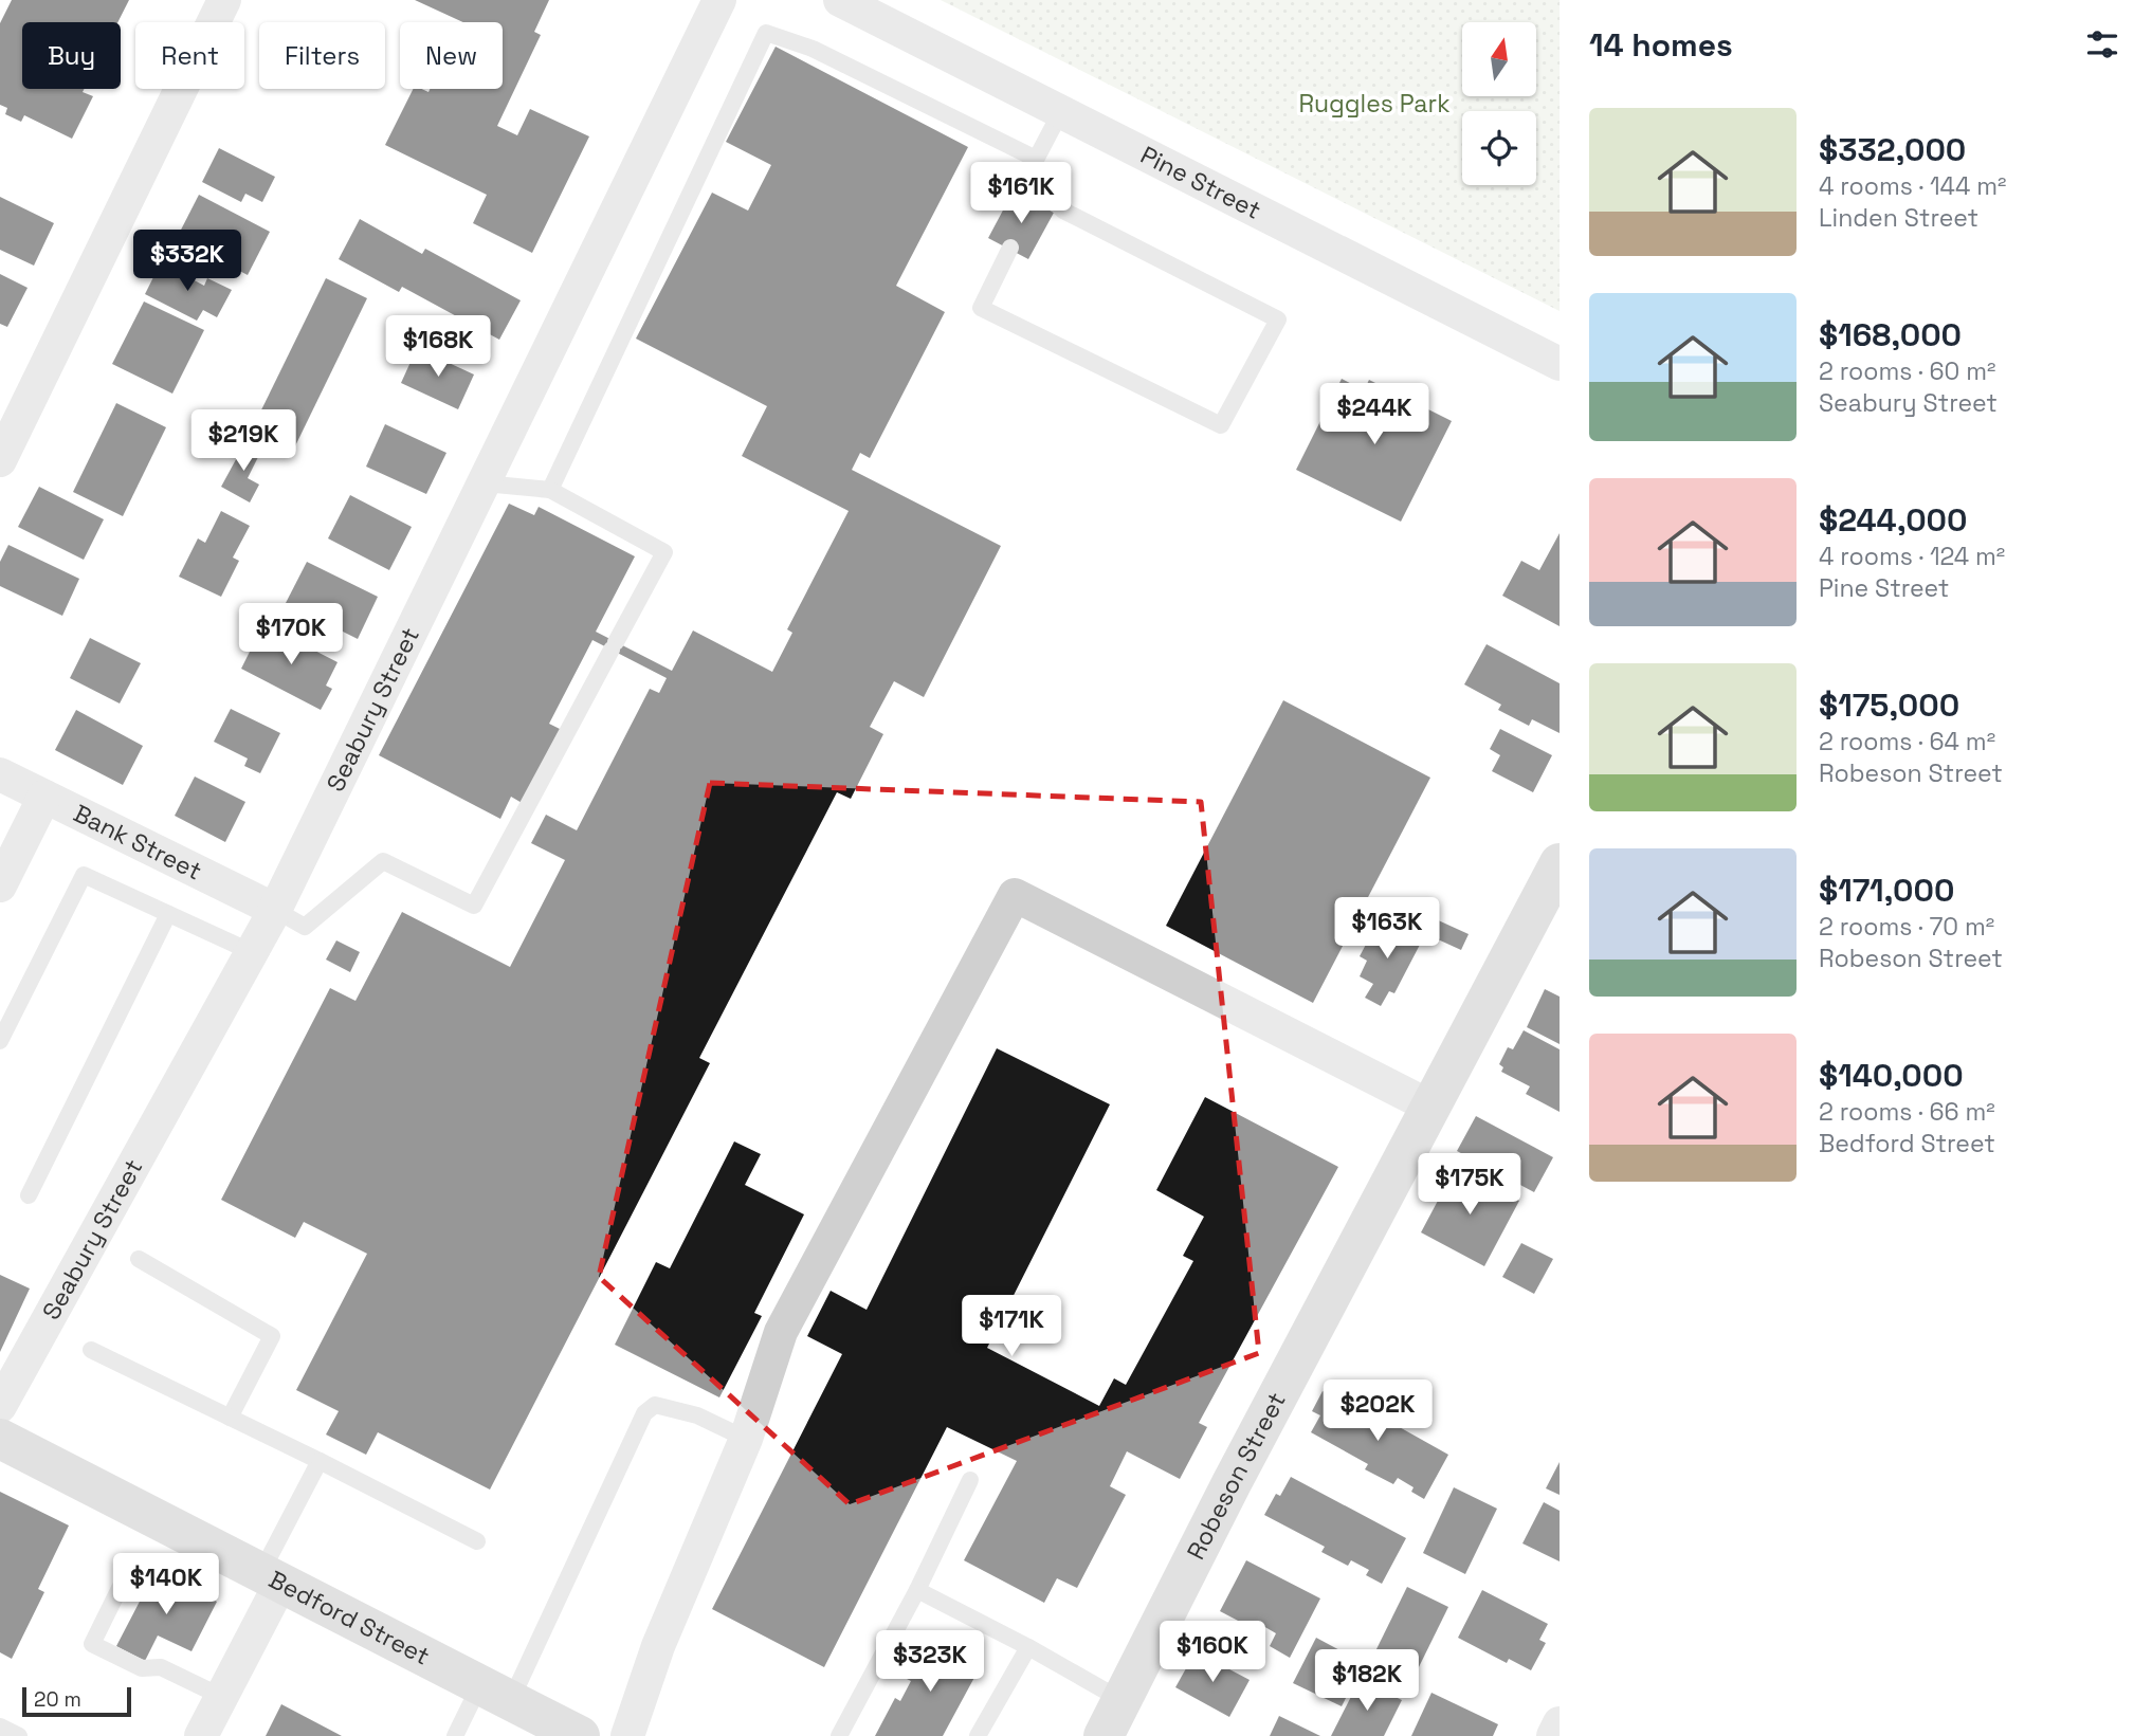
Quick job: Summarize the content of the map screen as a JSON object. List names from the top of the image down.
{
  "streets": {
    "main road": ["Robeson Street", "Bedford Street"],
    "street": ["Pine Street", "Seabury Street", "Bank Street"]
  },
  "crossings": [
    ["Seabury Street", "Bank Street"]
  ],
  "parks": ["Ruggles Park"],
  "scale_bar": "20 m",
  "north": "top",
  "page": {
    "heading": "14 homes",
    "chip": [
      "Buy",
      "Rent",
      "Filters",
      "New"
    ],
    "list": [
      {
        "name": "$332,000",
        "note": "4 rooms · 144 m² · Linden Street"
      },
      {
        "name": "$168,000",
        "note": "2 rooms · 60 m² · Seabury Street"
      },
      {
        "name": "$244,000",
        "note": "4 rooms · 124 m² · Pine Street"
      },
      {
        "name": "$175,000",
        "note": "2 rooms · 64 m² · Robeson Street"
      },
      {
        "name": "$171,000",
        "note": "2 rooms · 70 m² · Robeson Street"
      },
      {
        "name": "$140,000",
        "note": "2 rooms · 66 m² · Bedford Street"
      }
    ],
    "price": [
      "$161K",
      "$332K",
      "$168K",
      "$244K",
      "$219K",
      "$170K",
      "$163K",
      "$175K",
      "$171K",
      "$202K",
      "$140K",
      "$160K",
      "$323K",
      "$182K"
    ],
    "scale": "20 m"
  }
}
